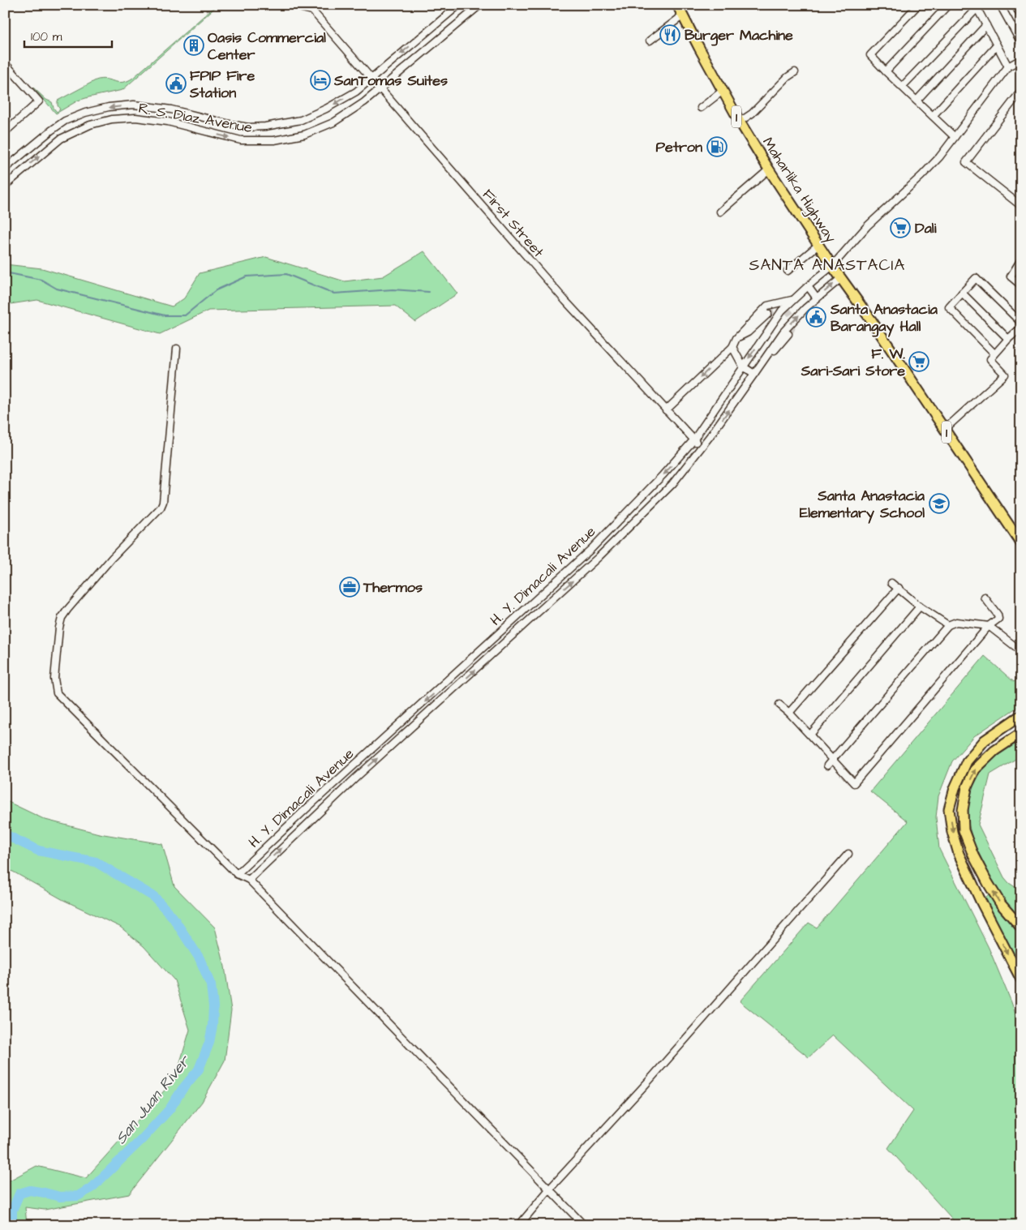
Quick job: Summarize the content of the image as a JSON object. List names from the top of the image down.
{
  "streets": {
    "highway": ["1", "Maharlika Highway"],
    "street": ["R. S. Diaz Avenue", "First Street", "H. Y. Dimacali Avenue"]
  },
  "crossings": [
    ["R. S. Diaz Avenue", "First Street"],
    ["Maharlika Highway", "H. Y. Dimacali Avenue"],
    ["First Street", "H. Y. Dimacali Avenue"]
  ],
  "districts": ["SANTA ANASTACIA"],
  "water": ["San Juan River"],
  "places": {
    "restaurant": ["Burger Machine"],
    "building": ["Oasis Commercial Center"],
    "hotel": ["SanTomas Suites"],
    "public building": ["FPIP Fire Station", "Santa Anastacia Barangay Hall"],
    "fuel station": ["Petron"],
    "supermarket": ["Dali", "F. W. Sari-Sari Store"],
    "school or university": ["Santa Anastacia Elementary School"],
    "office": ["Thermos"]
  },
  "scale_bar": "100 m"
}
